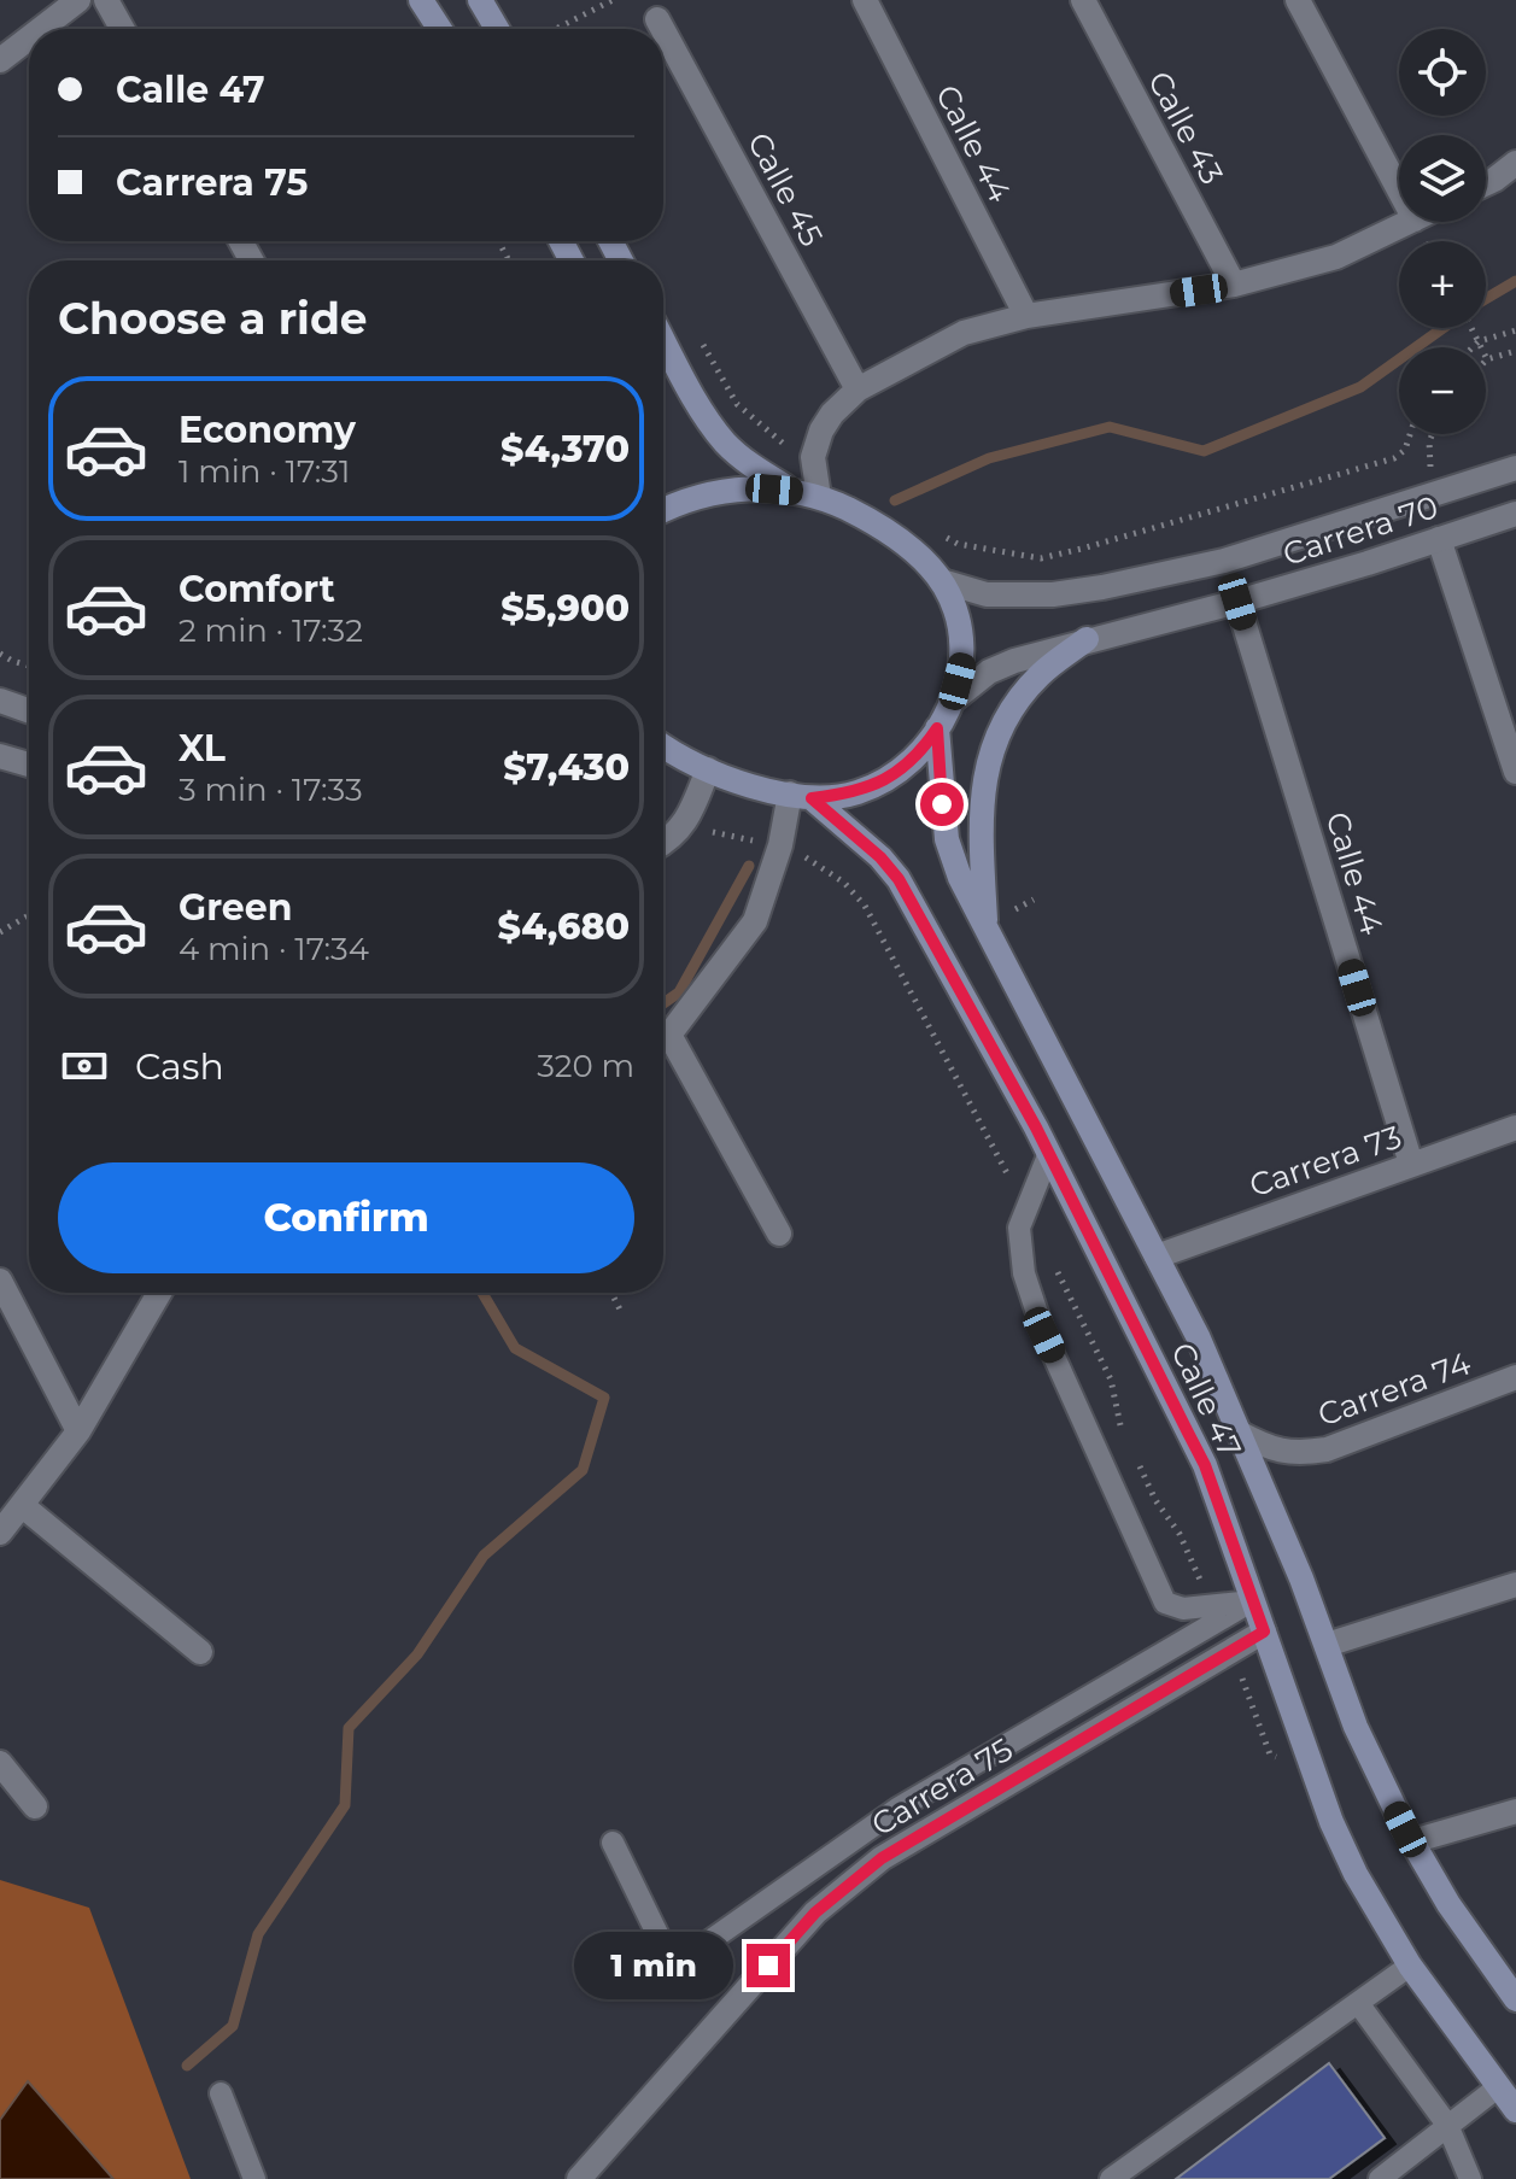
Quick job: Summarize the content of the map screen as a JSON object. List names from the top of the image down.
{
  "streets": {
    "main road": ["Calle 47"],
    "street": [
      "Calle 43",
      "Calle 44",
      "Calle 45",
      "Carrera 70",
      "Carrera 73",
      "Carrera 74",
      "Carrera 75"
    ]
  },
  "crossings": [
    ["Calle 44", "Carrera 70"],
    ["Calle 44", "Carrera 73"],
    ["Carrera 73", "Calle 47"],
    ["Carrera 74", "Calle 47"],
    ["Calle 47", "Carrera 75"]
  ],
  "page": {
    "map_buttons": ["+", "−"],
    "banner": ["Calle 47", "Carrera 75"],
    "heading": "Choose a ride",
    "list": [
      {
        "name": "Economy",
        "note": "1 min · 17:31",
        "value": "$4,370"
      },
      {
        "name": "Comfort",
        "note": "2 min · 17:32",
        "value": "$5,900"
      },
      {
        "name": "XL",
        "note": "3 min · 17:33",
        "value": "$7,430"
      },
      {
        "name": "Green",
        "note": "4 min · 17:34",
        "value": "$4,680"
      }
    ],
    "pay": ["Cash", "320 m"],
    "buttons": "Confirm",
    "bubble": "1 min"
  }
}
